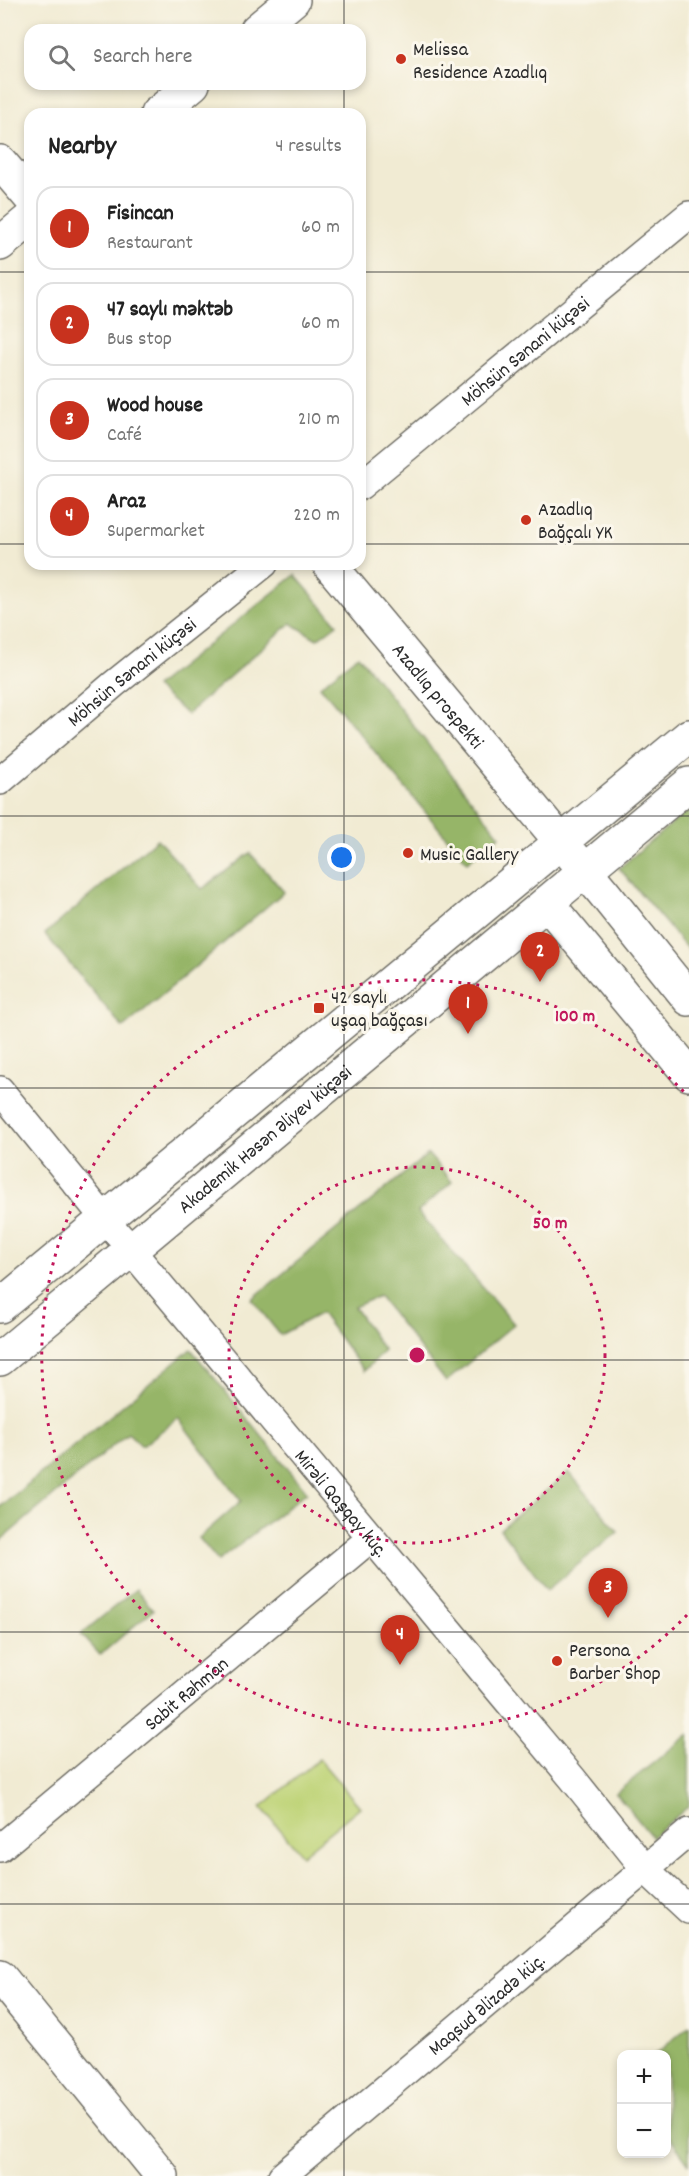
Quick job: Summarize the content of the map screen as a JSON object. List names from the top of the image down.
{
  "streets": {
    "main road": ["Azadlıq prospekti", "Akademik Həsən Əliyev küçəsi"],
    "street": [
      "Möhsün Sənani küçəsi",
      "Mirəli Qaşqay küç.",
      "Sabit Rəhman",
      "Maqsud Əlizadə küç."
    ]
  },
  "crossings": [
    ["Azadlıq prospekti", "Akademik Həsən Əliyev küçəsi"],
    ["Akademik Həsən Əliyev küçəsi", "Mirəli Qaşqay küç."],
    ["Mirəli Qaşqay küç.", "Sabit Rəhman"],
    ["Mirəli Qaşqay küç.", "Maqsud Əlizadə küç."]
  ],
  "places": {
    "other": [
      "Melissa Residence Azadlıq",
      "Azadlıq Bağçalı YK",
      "Music Gallery",
      "Persona Barber Shop"
    ],
    "transit": ["42 saylı uşaq bağçası"]
  },
  "page": {
    "search": "Search here",
    "heading": ["Nearby", "4 results"],
    "list": [
      {
        "mark": "1",
        "name": "Fisincan",
        "note": "Restaurant",
        "value": "60 m"
      },
      {
        "mark": "2",
        "name": "47 saylı məktəb",
        "note": "Bus stop",
        "value": "60 m"
      },
      {
        "mark": "3",
        "name": "Wood house",
        "note": "Café",
        "value": "210 m"
      },
      {
        "mark": "4",
        "name": "Araz",
        "note": "Supermarket",
        "value": "220 m"
      }
    ],
    "pins": [
      "2",
      "1",
      "3",
      "4"
    ],
    "map_buttons": ["+", "−"]
  },
  "rings": ["100 m", "50 m"]
}
